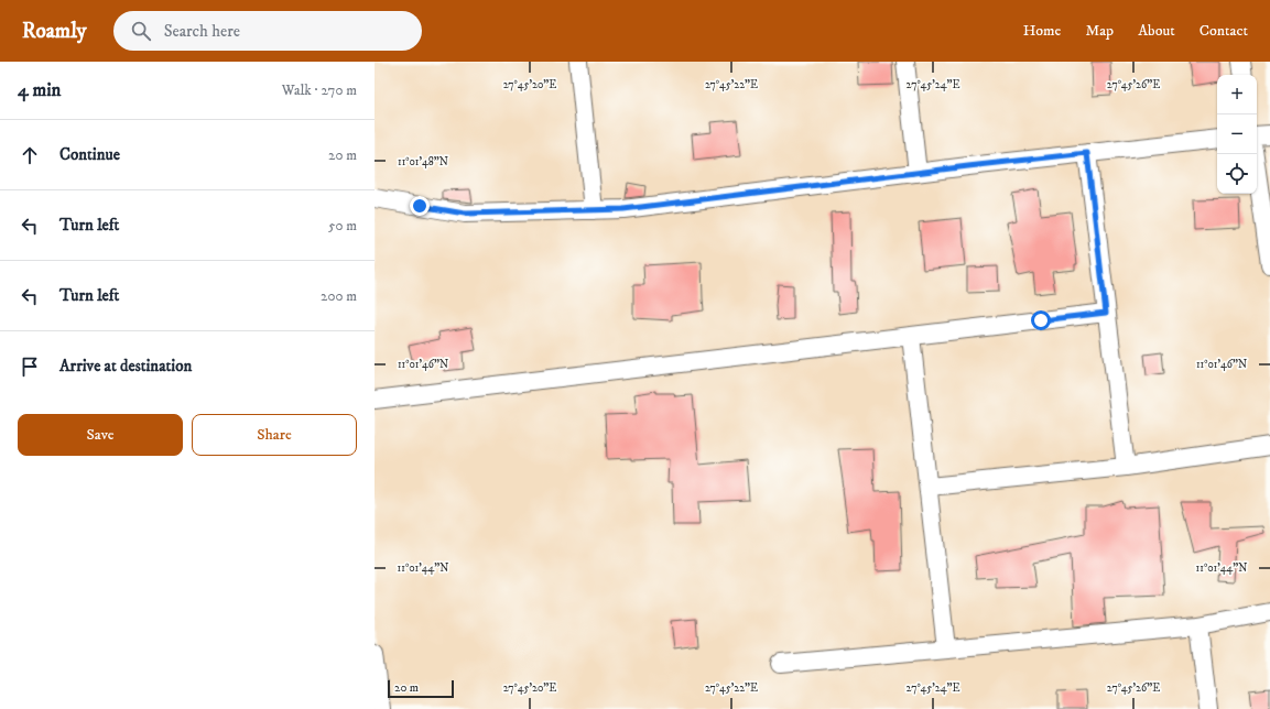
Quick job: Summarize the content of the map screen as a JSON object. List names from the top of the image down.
{
  "scale_bar": "20 m",
  "page": {
    "header": "Roamly",
    "search": "Search here",
    "nav": [
      "Home",
      "Map",
      "About",
      "Contact"
    ],
    "heading": ["4 min", "Walk · 270 m"],
    "map_buttons": ["+", "−"],
    "list": [
      ["Continue", "20 m"],
      ["Turn left", "50 m"],
      ["Turn left", "200 m"],
      "Arrive at destination"
    ],
    "buttons": ["Save", "Share"],
    "scale": "20 m"
  },
  "coordinates": [
    "27°45'20\"E",
    "27°45'22\"E",
    "27°45'24\"E",
    "27°45'26\"E",
    "11°01'48\"N",
    "11°01'46\"N",
    "11°01'44\"N"
  ]
}
